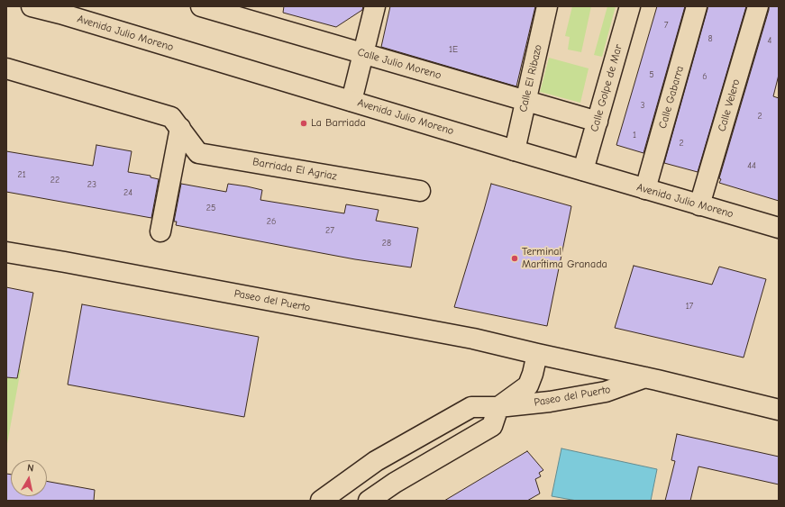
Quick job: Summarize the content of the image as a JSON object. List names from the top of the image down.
{
  "streets": {
    "main road": [
      "Avenida Julio Moreno",
      "Calle Julio Moreno",
      "Calle El Ribazo",
      "Calle Golpe de Mar",
      "Calle Gabarra",
      "Calle Velero",
      "Barriada El Agriaz",
      "Paseo del Puerto"
    ]
  },
  "crossings": [
    ["Avenida Julio Moreno", "Calle El Ribazo"],
    ["Avenida Julio Moreno", "Calle Golpe de Mar"],
    ["Avenida Julio Moreno", "Calle Gabarra"],
    ["Avenida Julio Moreno", "Calle Velero"],
    ["Calle Julio Moreno", "Calle El Ribazo"],
    ["Calle Julio Moreno", "Calle Golpe de Mar"]
  ],
  "places": ["La Barriada", "Terminal Marítima Granada"],
  "house_numbers": [
    "7",
    "8",
    "4",
    "1E",
    "5",
    "6",
    "3",
    "2",
    "1",
    "2",
    "44",
    "21",
    "22",
    "23",
    "24",
    "25",
    "26",
    "27",
    "28",
    "17"
  ],
  "north": "top"
}
